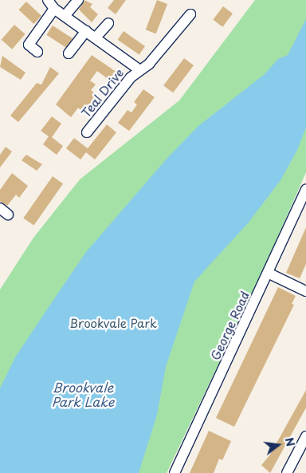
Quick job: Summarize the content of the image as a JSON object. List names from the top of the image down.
{
  "streets": {
    "street": ["Teal Drive", "George Road"]
  },
  "water": ["Brookvale Park Lake"],
  "parks": ["Brookvale Park"],
  "north": "right"
}
